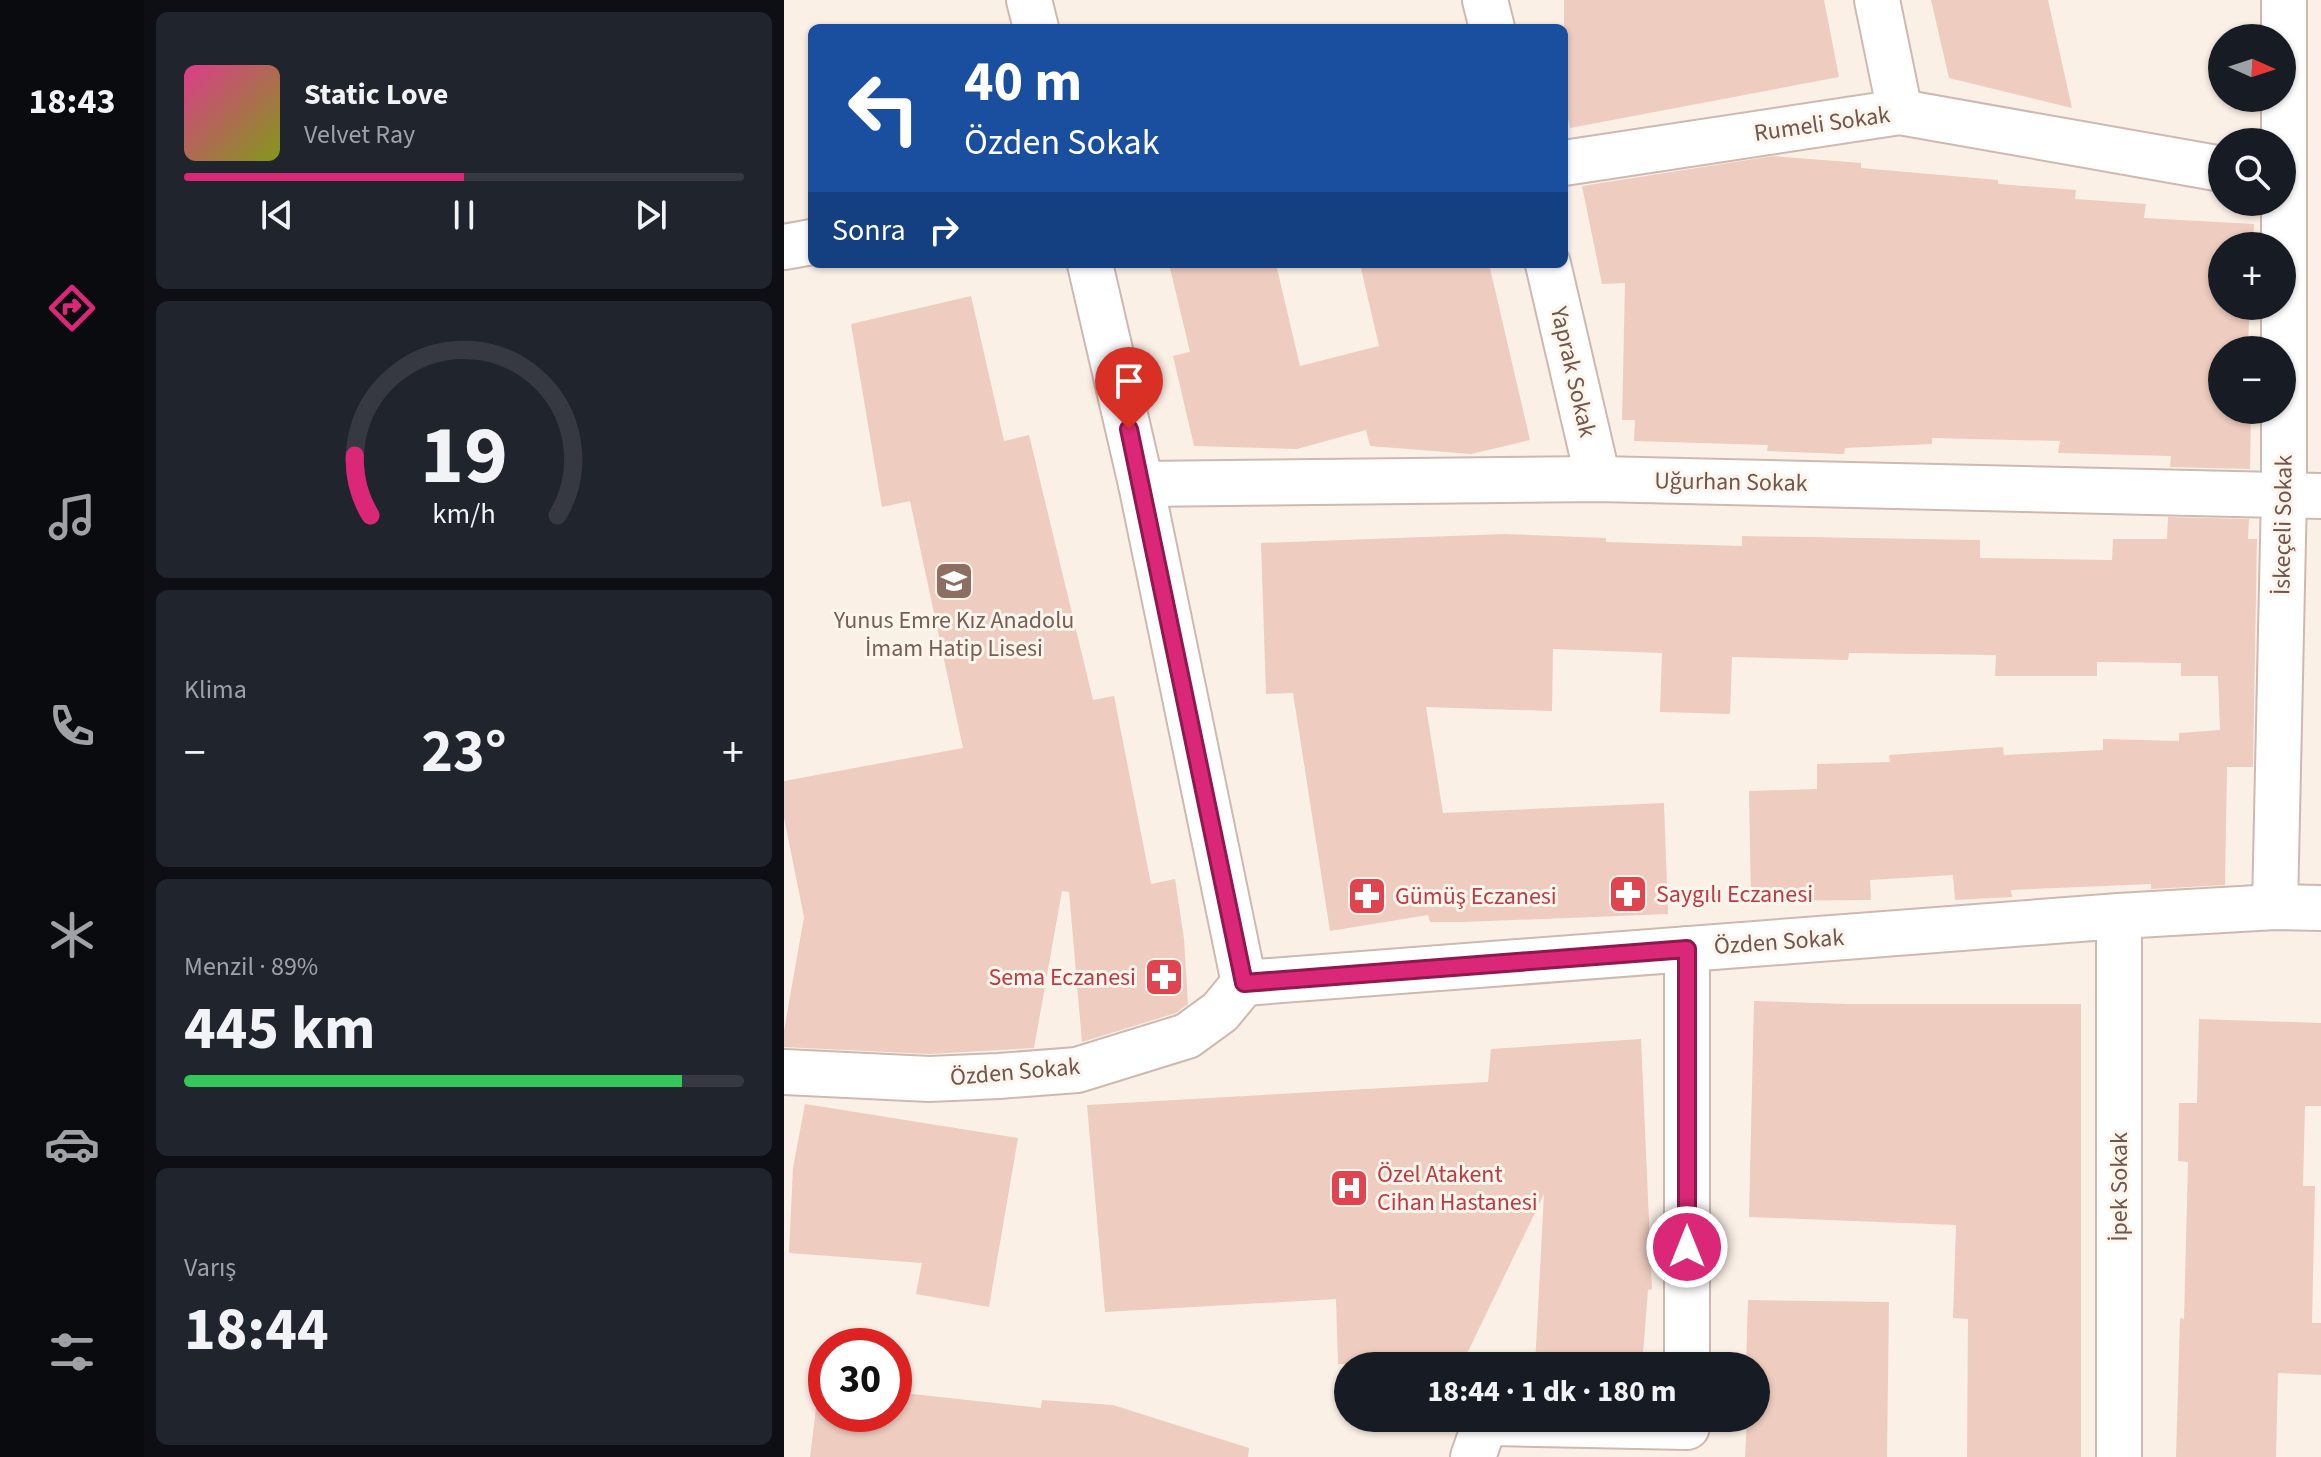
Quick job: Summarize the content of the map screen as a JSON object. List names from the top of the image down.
{
  "streets": {
    "street": [
      "Rumeli Sokak",
      "Yaprak Sokak",
      "Uğurhan Sokak",
      "İskeçeli Sokak",
      "Özden Sokak",
      "İpek Sokak"
    ]
  },
  "crossings": [
    ["Yaprak Sokak", "Uğurhan Sokak"],
    ["Uğurhan Sokak", "İskeçeli Sokak"],
    ["İskeçeli Sokak", "Özden Sokak"],
    ["Özden Sokak", "İpek Sokak"]
  ],
  "places": {
    "school or university": ["Yunus Emre Kız Anadolu İmam Hatip Lisesi"],
    "pharmacy": ["Saygılı Eczanesi", "Gümüş Eczanesi", "Sema Eczanesi"],
    "hospital": ["Özel Atakent Cihan Hastanesi"]
  },
  "north": "right",
  "page": {
    "tabs": "18:43",
    "map_buttons": ["+", "−"],
    "turn": ["40 m", "Özden Sokak"],
    "song": ["Static Love", "Velvet Ray"],
    "then": "Sonra",
    "tile": [
      "Klima",
      ["Menzil · 89%", "445 km"],
      ["Varış", "18:44"]
    ],
    "heat": ["−", "23°", "+"],
    "limit": "30",
    "trip": "18:44 · 1 dk · 180 m",
    "gauge": ["19", "km/h"]
  }
}
